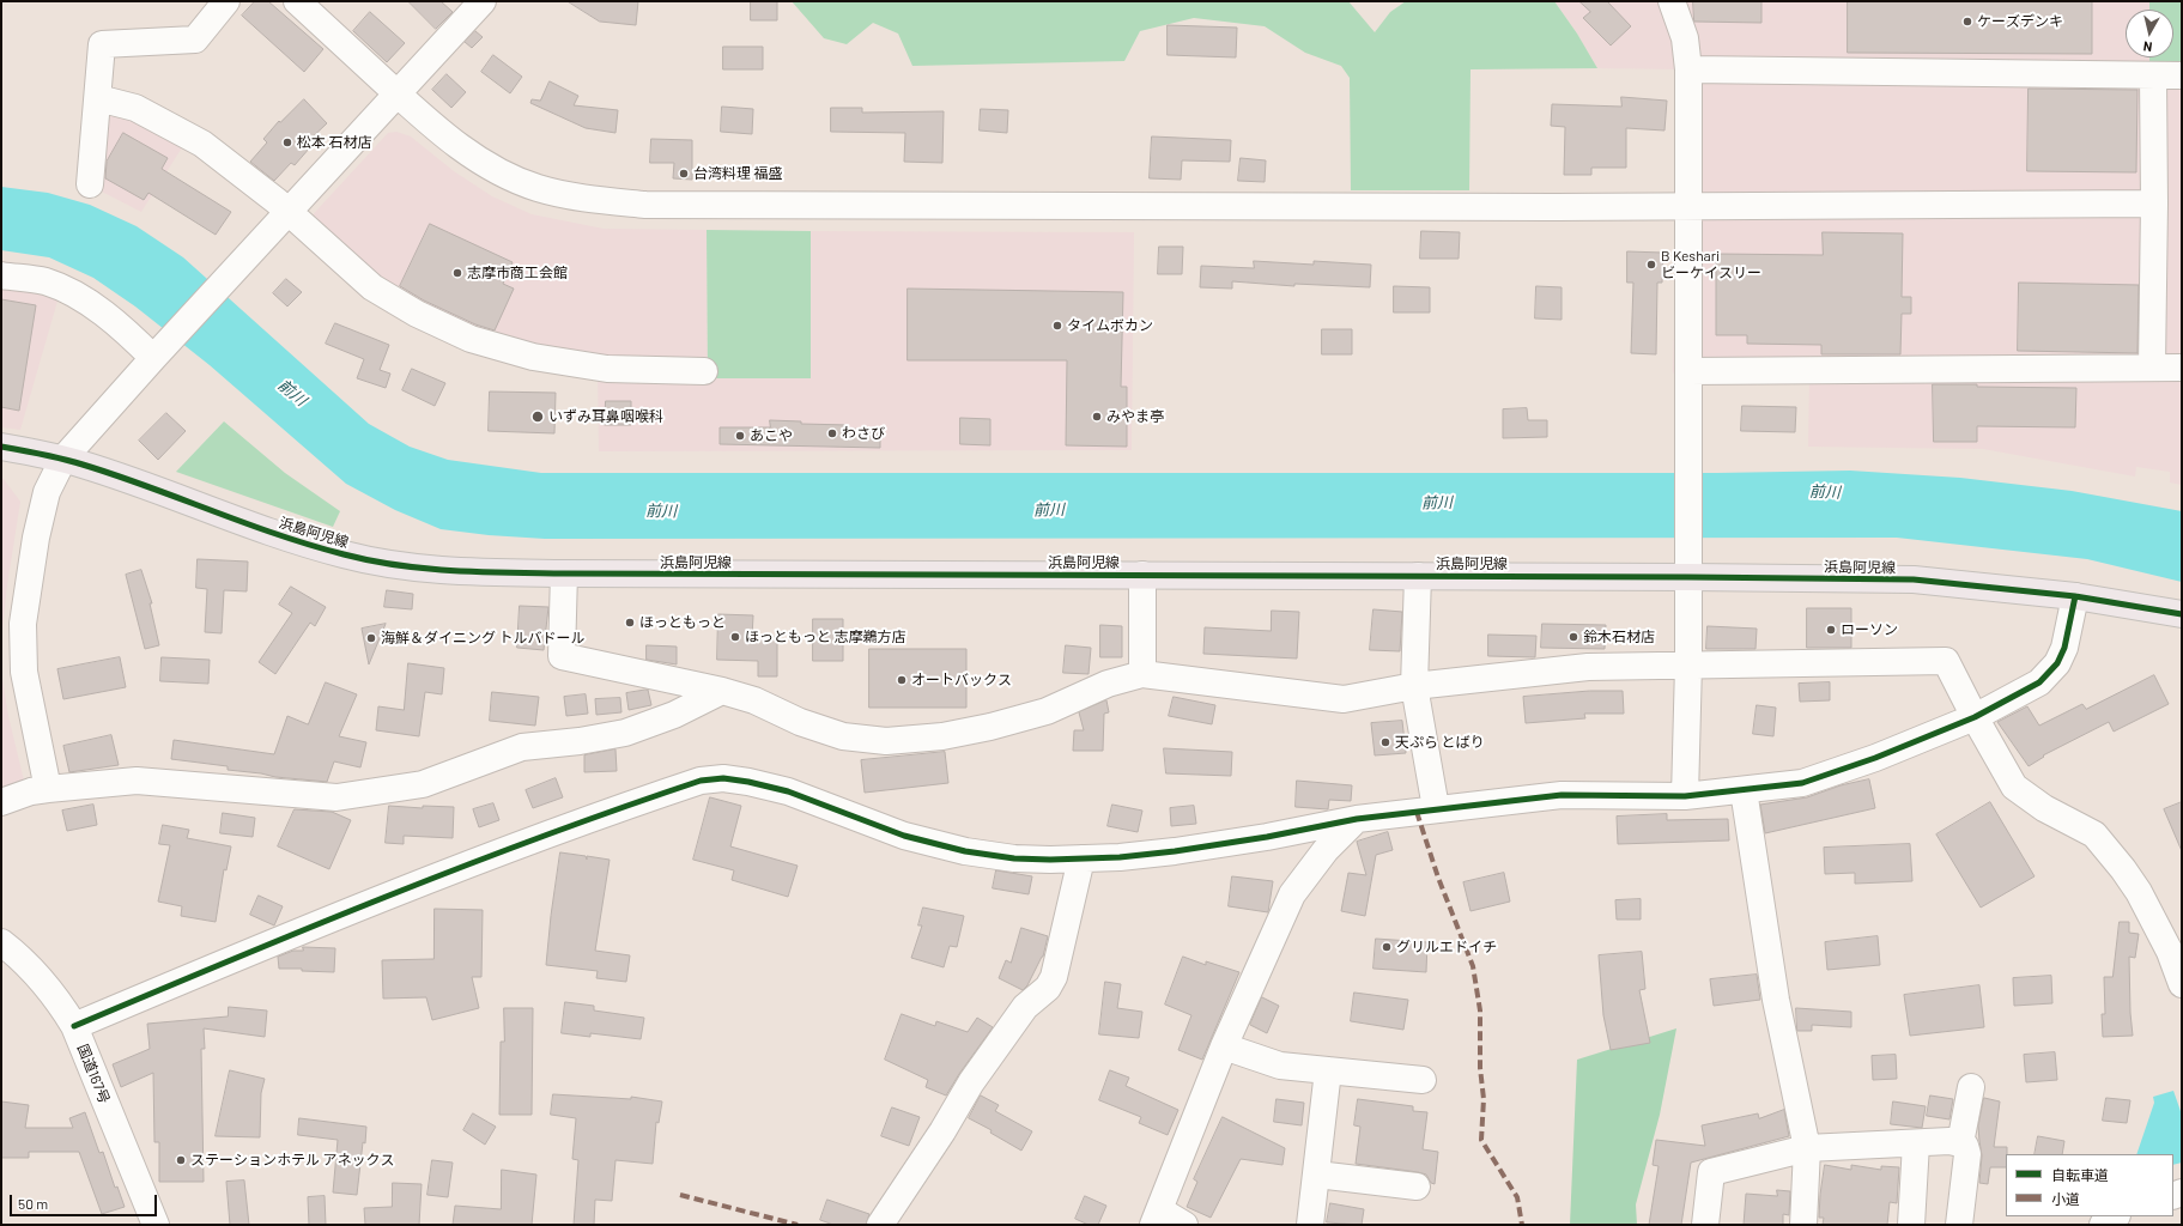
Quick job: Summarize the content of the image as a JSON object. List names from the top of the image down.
{
  "streets": {
    "main road": ["浜島阿児線"],
    "street": ["国道167号"]
  },
  "water": ["前川"],
  "places": [
    "ケーズデンキ",
    "松本 石材店",
    "台湾料理 福盛",
    "B Keshari ビーケイスリー",
    "志摩市商工会館",
    "タイムボカン",
    "いずみ耳鼻咽喉科",
    "みやま亭",
    "わさび",
    "あこや",
    "ほっともっと",
    "ローソン",
    "ほっともっと 志摩鵜方店",
    "鈴木石材店",
    "海鮮＆ダイニング トルバドール",
    "オートバックス",
    "天ぷら とばり",
    "グリルエドイチ",
    "ステーションホテル アネックス"
  ],
  "legend": ["自転車道", "小道"],
  "scale_bar": "50 m",
  "north": "bottom"
}
